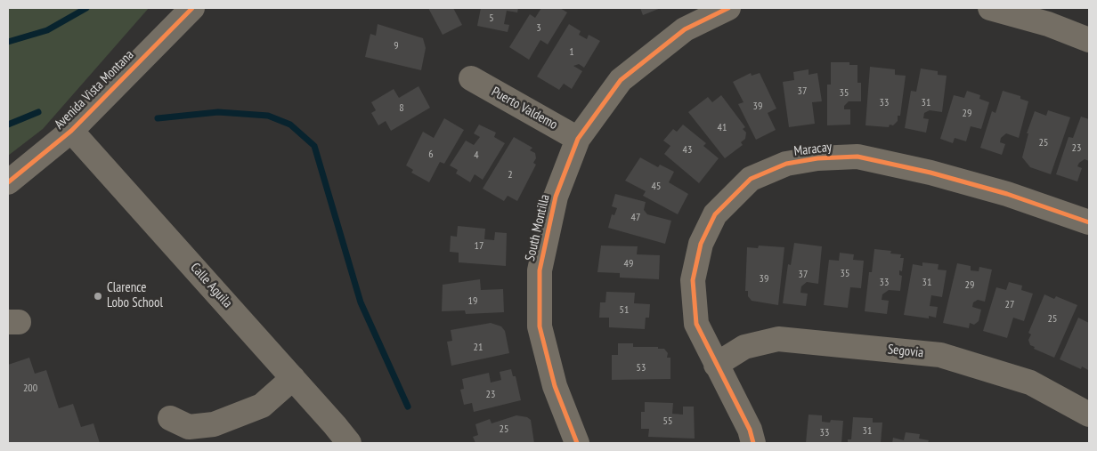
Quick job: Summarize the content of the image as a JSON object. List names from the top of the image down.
{
  "streets": {
    "street": [
      "Avenida Vista Montana",
      "Puerto Valdemo",
      "Maracay",
      "South Montilla",
      "Calle Aguila",
      "Segovia"
    ]
  },
  "crossings": [
    ["Avenida Vista Montana", "Calle Aguila"],
    ["Puerto Valdemo", "South Montilla"],
    ["Maracay", "Segovia"]
  ],
  "places": ["Clarence Lobo School"],
  "house_numbers": [
    "5",
    "3",
    "9",
    "1",
    "37",
    "35",
    "33",
    "31",
    "39",
    "8",
    "29",
    "41",
    "25",
    "23",
    "43",
    "6",
    "4",
    "2",
    "45",
    "47",
    "17",
    "49",
    "35",
    "37",
    "39",
    "33",
    "31",
    "29",
    "19",
    "27",
    "51",
    "25",
    "21",
    "53",
    "200",
    "23",
    "55",
    "25",
    "31",
    "33"
  ]
}
